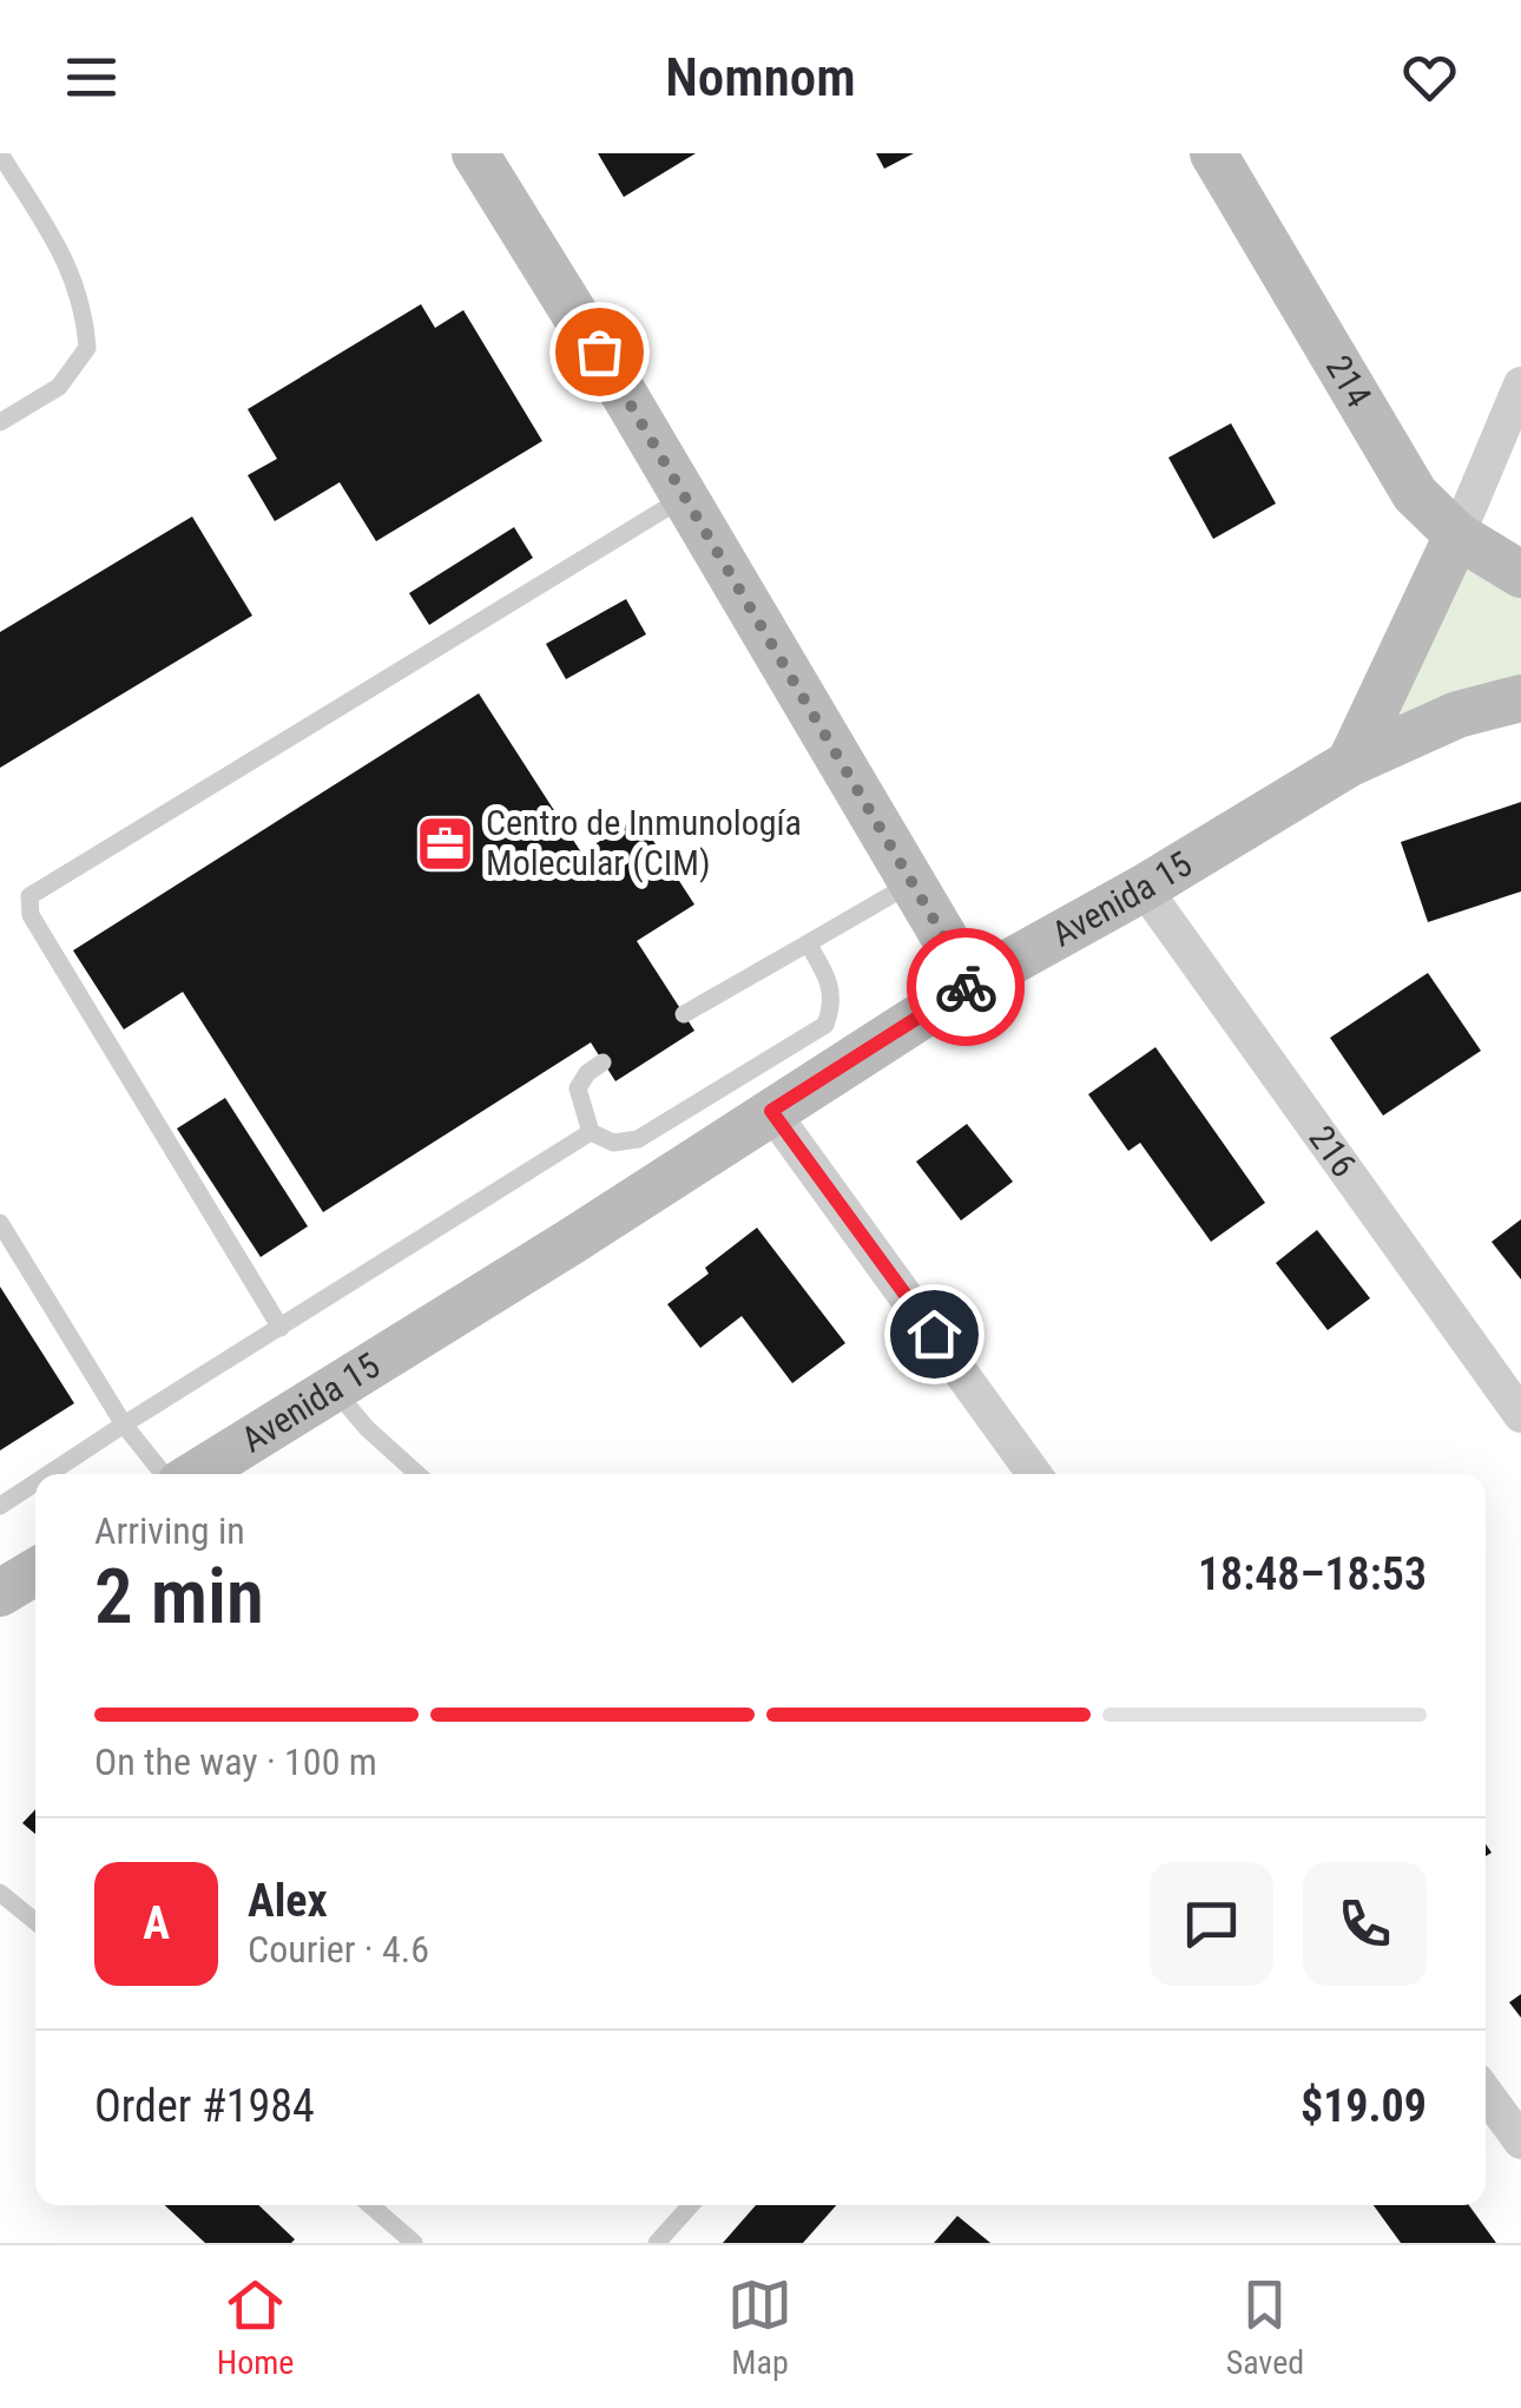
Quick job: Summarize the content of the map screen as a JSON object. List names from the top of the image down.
{
  "streets": {
    "street": ["214", "Avenida 15", "216"]
  },
  "crossings": [
    ["Avenida 15", "216"]
  ],
  "places": {
    "office": ["Centro de Inmunología Molecular (CIM)"]
  },
  "page": {
    "header": "Nomnom",
    "heading": ["2 min", "Arriving in", "18:48–18:53"],
    "panel": [
      "Alex",
      "Courier · 4.6",
      "Order #1984",
      "$19.09"
    ],
    "bar": "On the way · 100 m",
    "round": "A",
    "tabs": ["Home", "Map", "Saved"]
  }
}
